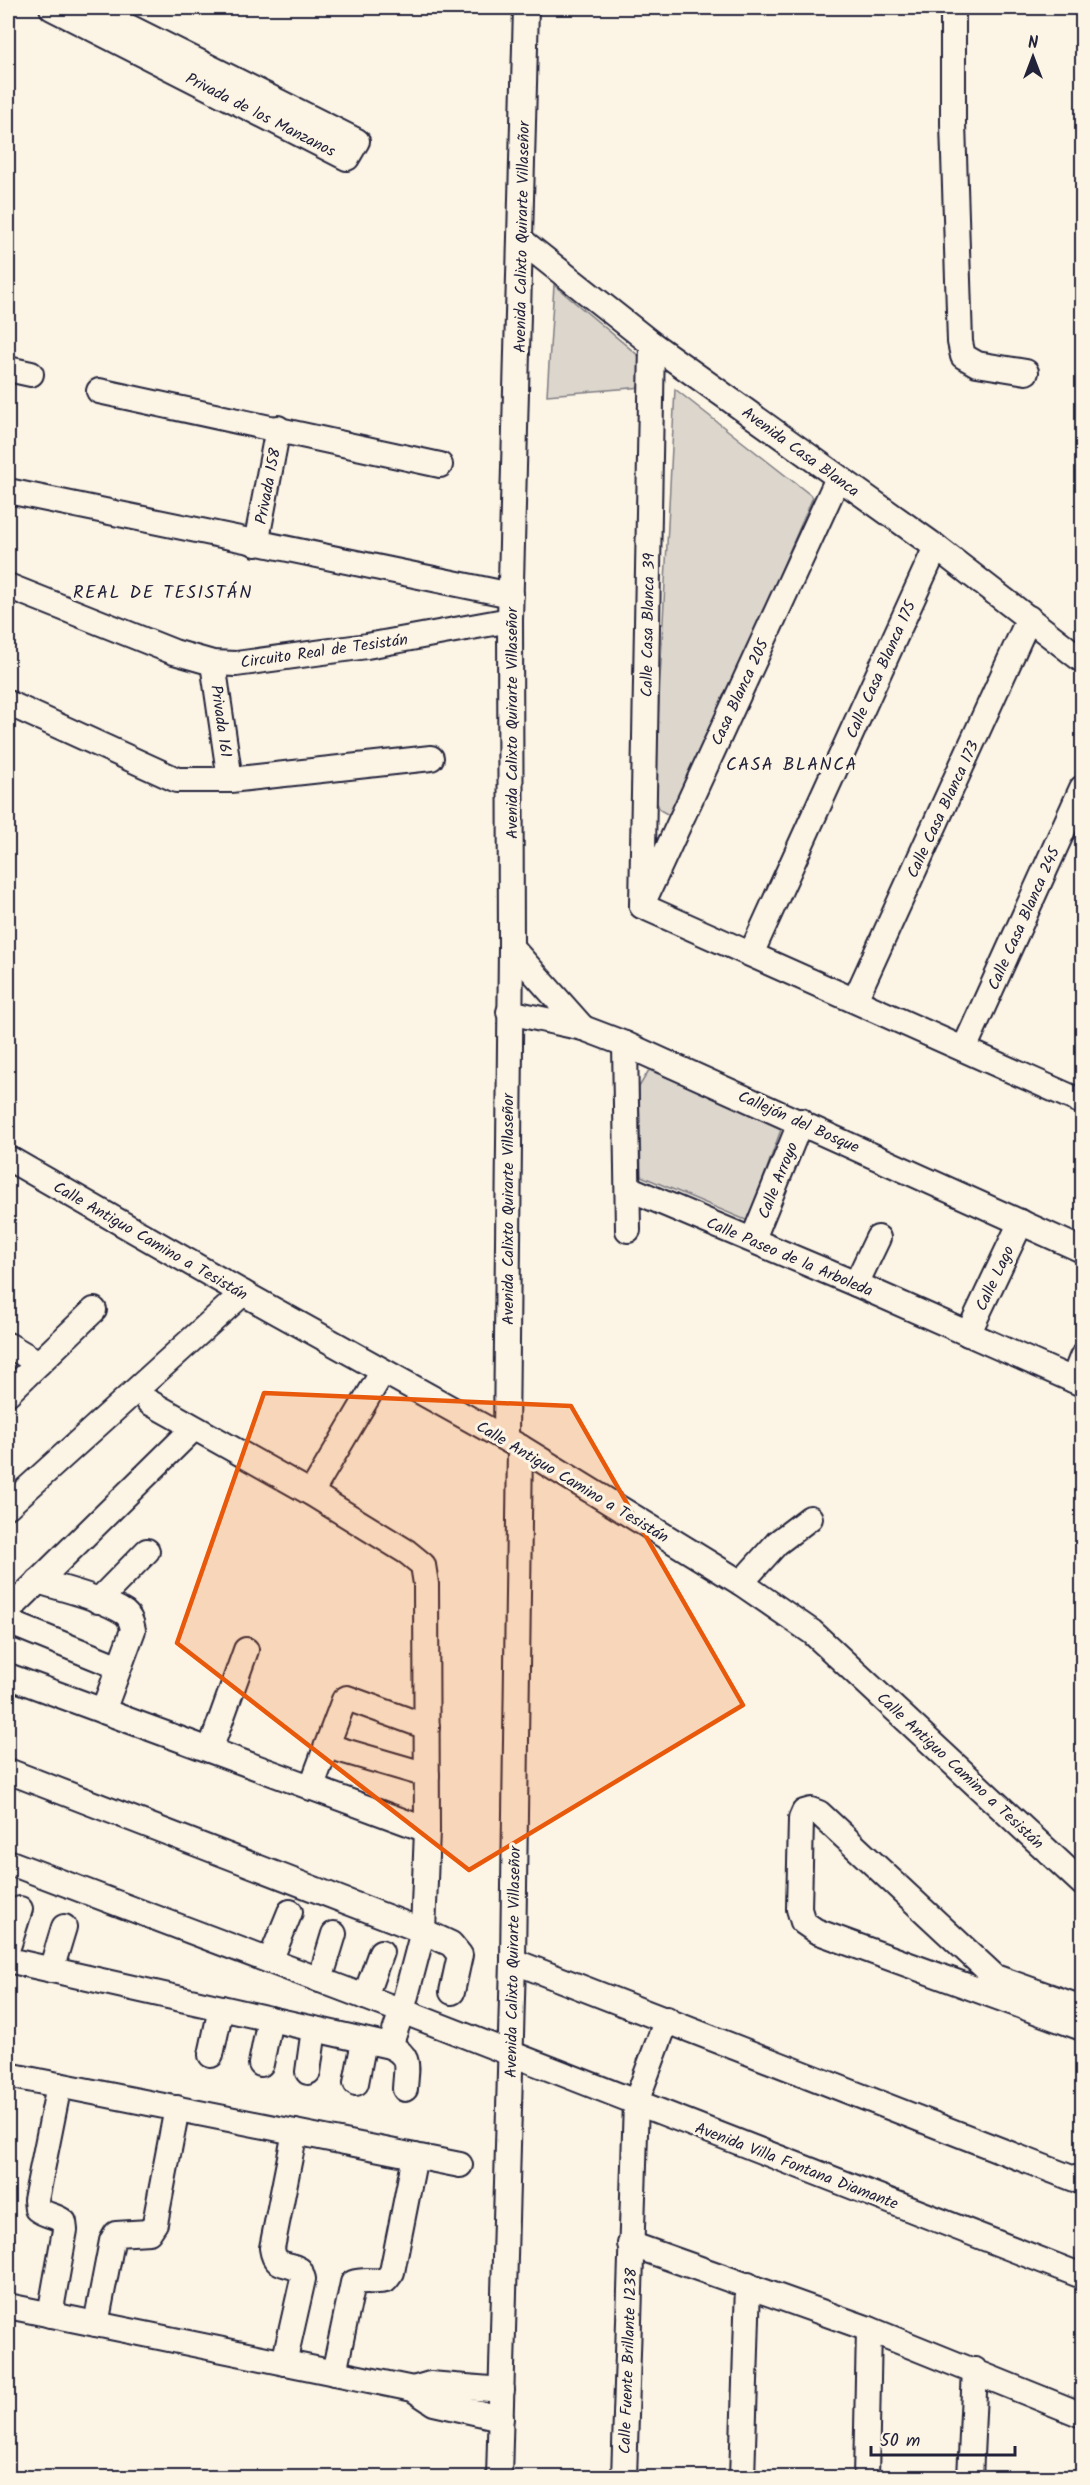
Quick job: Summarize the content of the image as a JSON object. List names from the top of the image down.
{
  "streets": {
    "street": [
      "Privada de los Manzanos",
      "Avenida Calixto Quirarte Villaseñor",
      "Avenida Casa Blanca",
      "Privada 158",
      "Calle Casa Blanca 39",
      "Circuito Real de Tesistán",
      "Calle Casa Blanca 175",
      "Casa Blanca 205",
      "Privada 161",
      "Calle Casa Blanca 173",
      "Calle Casa Blanca 245",
      "Callejón del Bosque",
      "Calle Arroyo",
      "Calle Antiguo Camino a Tesistán",
      "Calle Paseo de la Arboleda",
      "Calle Lago",
      "Avenida Villa Fontana Diamante",
      "Calle Fuente Brillante 1238"
    ]
  },
  "crossings": [
    ["Avenida Calixto Quirarte Villaseñor", "Avenida Casa Blanca"],
    ["Avenida Calixto Quirarte Villaseñor", "Circuito Real de Tesistán"],
    ["Avenida Calixto Quirarte Villaseñor", "Callejón del Bosque"],
    ["Avenida Calixto Quirarte Villaseñor", "Calle Antiguo Camino a Tesistán"],
    ["Avenida Calixto Quirarte Villaseñor", "Avenida Villa Fontana Diamante"],
    ["Avenida Casa Blanca", "Calle Casa Blanca 39"],
    ["Avenida Casa Blanca", "Calle Casa Blanca 175"],
    ["Avenida Casa Blanca", "Casa Blanca 205"],
    ["Avenida Casa Blanca", "Calle Casa Blanca 173"],
    ["Calle Casa Blanca 39", "Casa Blanca 205"],
    ["Circuito Real de Tesistán", "Privada 161"],
    ["Callejón del Bosque", "Calle Arroyo"],
    ["Callejón del Bosque", "Calle Lago"],
    ["Calle Arroyo", "Calle Paseo de la Arboleda"],
    ["Calle Paseo de la Arboleda", "Calle Lago"],
    ["Avenida Villa Fontana Diamante", "Calle Fuente Brillante 1238"]
  ],
  "districts": ["REAL DE TESISTÁN", "CASA BLANCA"],
  "scale_bar": "50 m",
  "north": "top"
}
